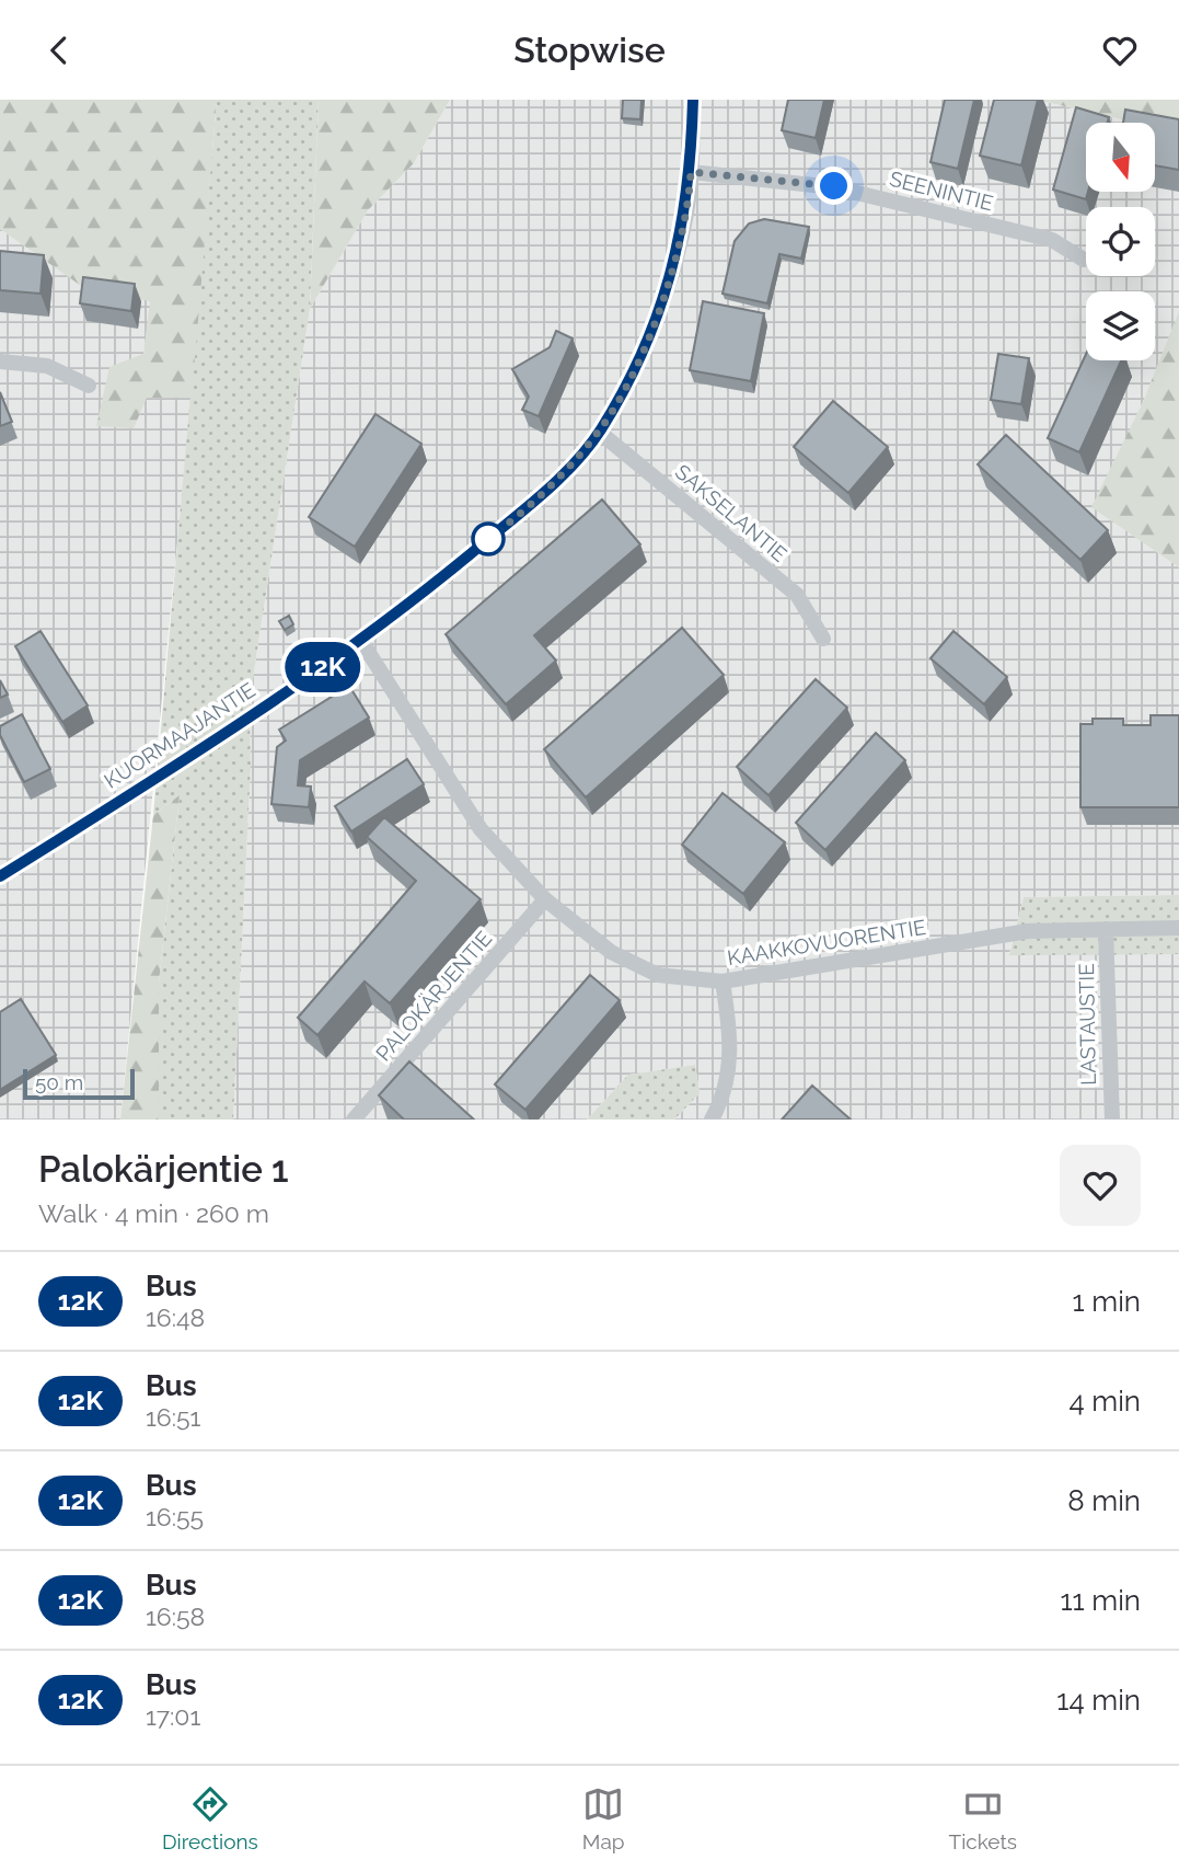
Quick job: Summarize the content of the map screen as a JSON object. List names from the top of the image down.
{
  "streets": {
    "street": [
      "SEENINTIE",
      "SAKSELANTIE",
      "KUORMAAJANTIE",
      "KAAKKOVUORENTIE",
      "PALOKÄRJENTIE",
      "LASTAUSTIE"
    ]
  },
  "crossings": [
    ["SEENINTIE", "KUORMAAJANTIE"],
    ["SAKSELANTIE", "KUORMAAJANTIE"],
    ["KUORMAAJANTIE", "KAAKKOVUORENTIE"],
    ["KAAKKOVUORENTIE", "PALOKÄRJENTIE"],
    ["KAAKKOVUORENTIE", "LASTAUSTIE"]
  ],
  "lines": ["bus line 12K"],
  "scale_bar": "50 m",
  "north": "bottom",
  "page": {
    "header": "Stopwise",
    "on_map": "12K",
    "scale": "50 m",
    "heading": ["Palokärjentie 1", "Walk · 4 min · 260 m"],
    "list": [
      {
        "mark": "12K",
        "name": "Bus",
        "note": "16:48",
        "value": "1 min"
      },
      {
        "mark": "12K",
        "name": "Bus",
        "note": "16:51",
        "value": "4 min"
      },
      {
        "mark": "12K",
        "name": "Bus",
        "note": "16:55",
        "value": "8 min"
      },
      {
        "mark": "12K",
        "name": "Bus",
        "note": "16:58",
        "value": "11 min"
      },
      {
        "mark": "12K",
        "name": "Bus",
        "note": "17:01",
        "value": "14 min"
      }
    ],
    "tabs": ["Directions", "Map", "Tickets"]
  }
}
